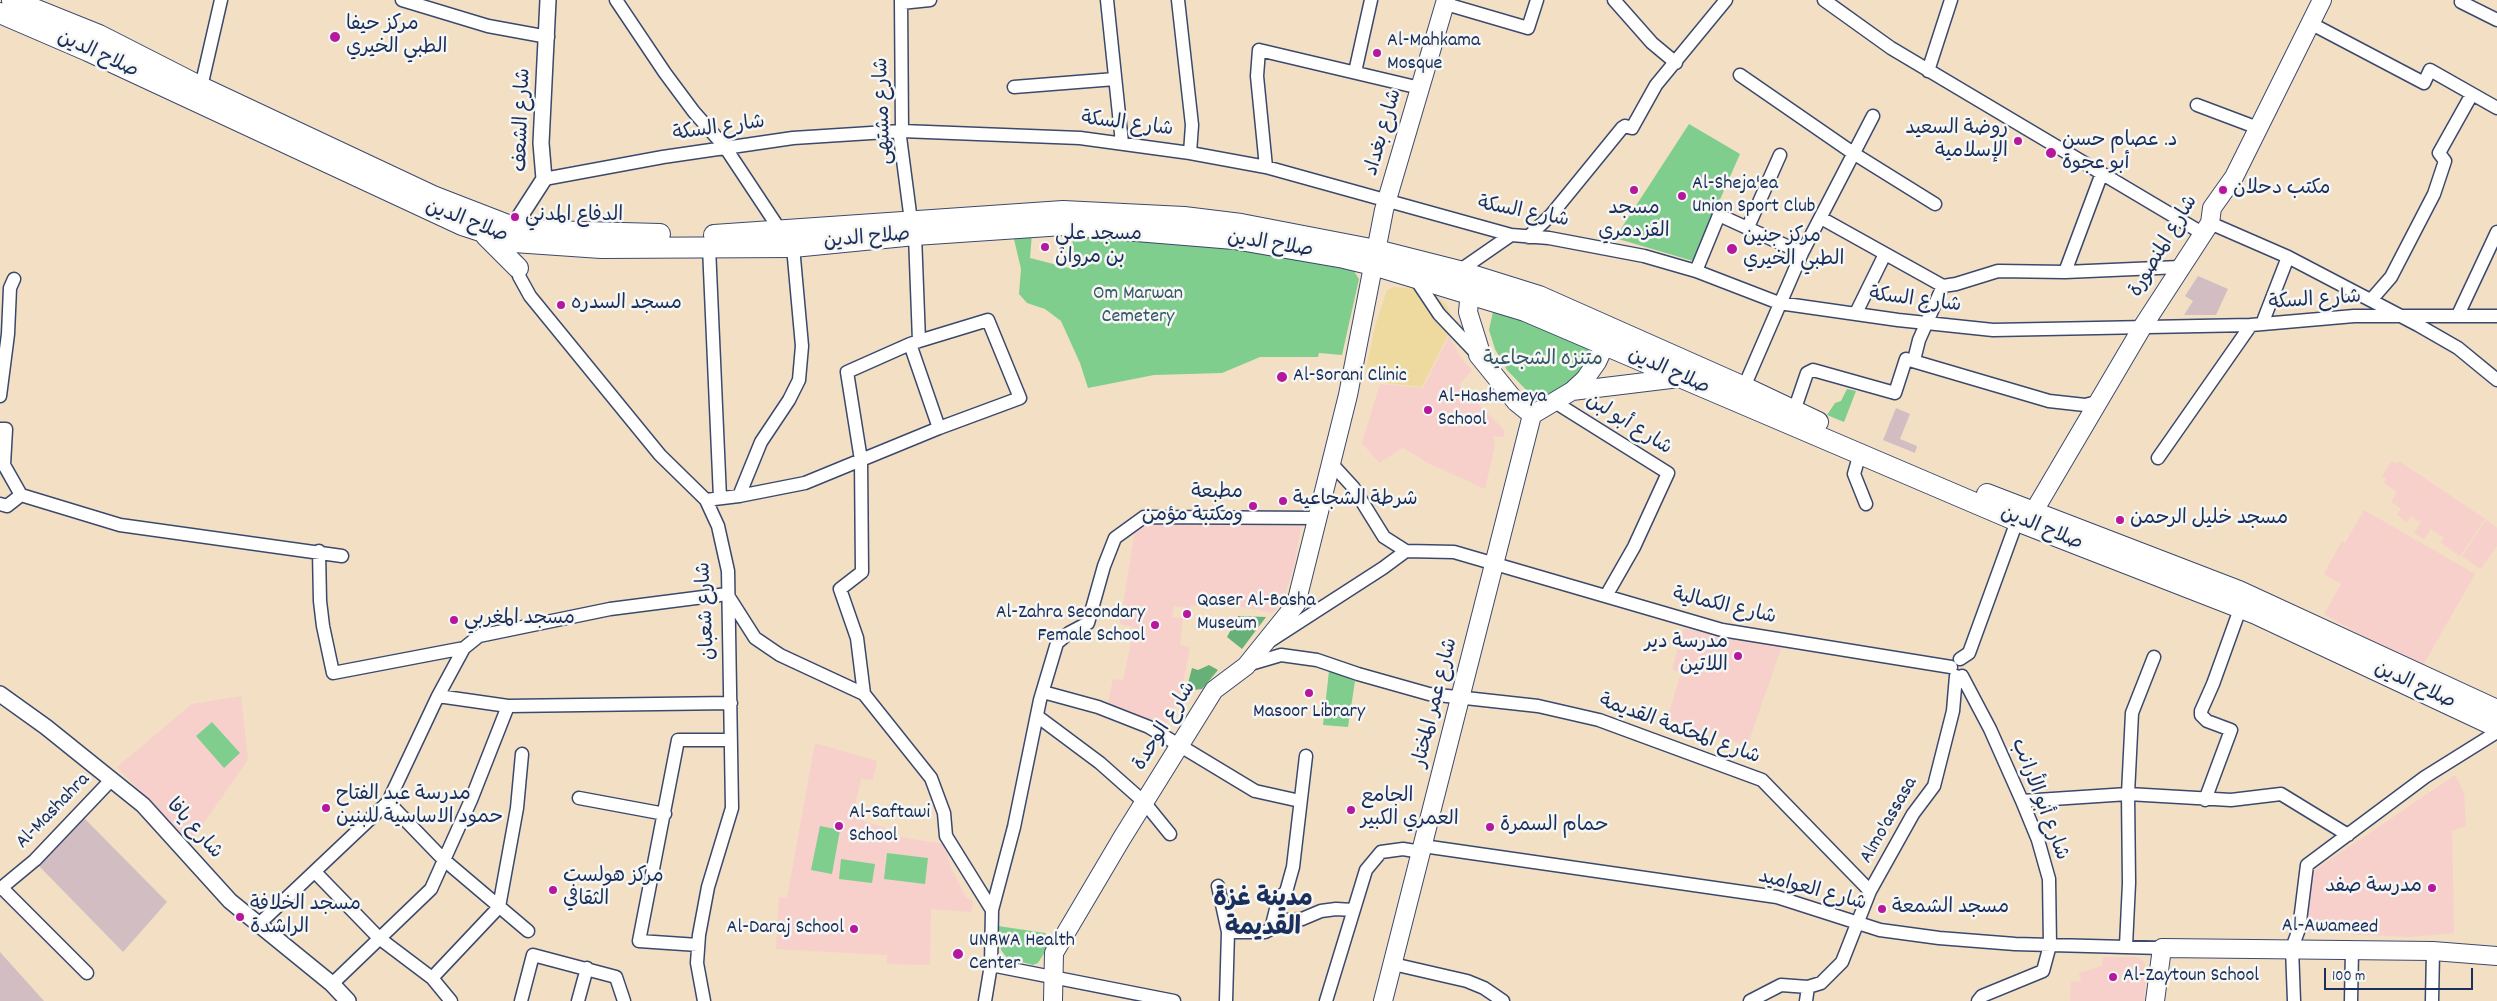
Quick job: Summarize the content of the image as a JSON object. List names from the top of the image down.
{
  "streets": {
    "highway": ["صلاح الدين"],
    "main road": [
      "شارع بغداد",
      "شارع المنصورة",
      "شارع عمر المختار",
      "شارع الوحدة",
      "Al-Awameed"
    ],
    "street": [
      "شارع مشتهى",
      "شارع الشعف",
      "شارع السكة",
      "شارع أبو لبن",
      "شارع الكمالية",
      "شارع شعبان",
      "شارع المحكمة القديمة",
      "شارع أبو الأرانب",
      "Al-Mashahra",
      "Almo'assasa",
      "شارع يافا",
      "شارع العواميد"
    ]
  },
  "crossings": [
    ["صلاح الدين", "شارع مشتهى"],
    ["صلاح الدين", "شارع الشعف"],
    ["صلاح الدين", "شارع بغداد"],
    ["صلاح الدين", "شارع شعبان"],
    ["صلاح الدين", "شارع الوحدة"],
    ["شارع مشتهى", "شارع السكة"],
    ["شارع الشعف", "شارع السكة"],
    ["شارع الشعف", "شارع شعبان"],
    ["شارع السكة", "شارع بغداد"],
    ["شارع السكة", "شارع المنصورة"],
    ["شارع بغداد", "شارع الوحدة"],
    ["شارع أبو لبن", "شارع الكمالية"],
    ["شارع الكمالية", "شارع عمر المختار"],
    ["شارع الكمالية", "شارع أبو الأرانب"],
    ["شارع الكمالية", "Almo'assasa"],
    ["شارع عمر المختار", "شارع المحكمة القديمة"],
    ["شارع عمر المختار", "شارع العواميد"],
    ["شارع الوحدة", "شارع المحكمة القديمة"],
    ["شارع المحكمة القديمة", "Almo'assasa"],
    ["شارع أبو الأرانب", "Almo'assasa"],
    ["شارع أبو الأرانب", "شارع العواميد"],
    ["Al-Mashahra", "شارع يافا"],
    ["Almo'assasa", "شارع العواميد"],
    ["شارع العواميد", "Al-Awameed"]
  ],
  "districts": ["مدينة غزة القديمة"],
  "parks": ["Om Marwan Cemetery", "متنزه الشجاعية"],
  "places": [
    "مركز حيفا الطبي الخيري",
    "Al-Mahkama Mosque",
    "روضة السعيد الإسلامية",
    "د. عصام حسن أبو عجوة",
    "مسجد القزدمري",
    "مكتب دحلان",
    "Al-Sheja'ea Union Sport Club",
    "الدفاع المدني",
    "مسجد علي بن مروان",
    "مركز جنين الطبي الخيري",
    "مسجد السدره",
    "Al-Sorani Clinic",
    "Al-Hashemeya School",
    "شرطة الشجاعية",
    "مطبعة ومكتبة مؤمن",
    "مسجد خليل الرحمن",
    "Qaser Al-Basha Museum",
    "مسجد المغربي",
    "Al-Zahra Secondary Female School",
    "مدرسة دير اللاتين",
    "Masoor Library",
    "مدرسة عبد الفتاح حمود الاساسية للبنين",
    "الجامع العمري الكبير",
    "Al-Saftawi School",
    "حمام السمرة",
    "مدرسة صفد",
    "مركز هولست الثقافي",
    "مسجد الشمعة",
    "مسجد الخلافة الراشدة",
    "Al-Daraj School",
    "UNRWA Health Center",
    "Al-Zaytoun School"
  ],
  "scale_bar": "100 m"
}
